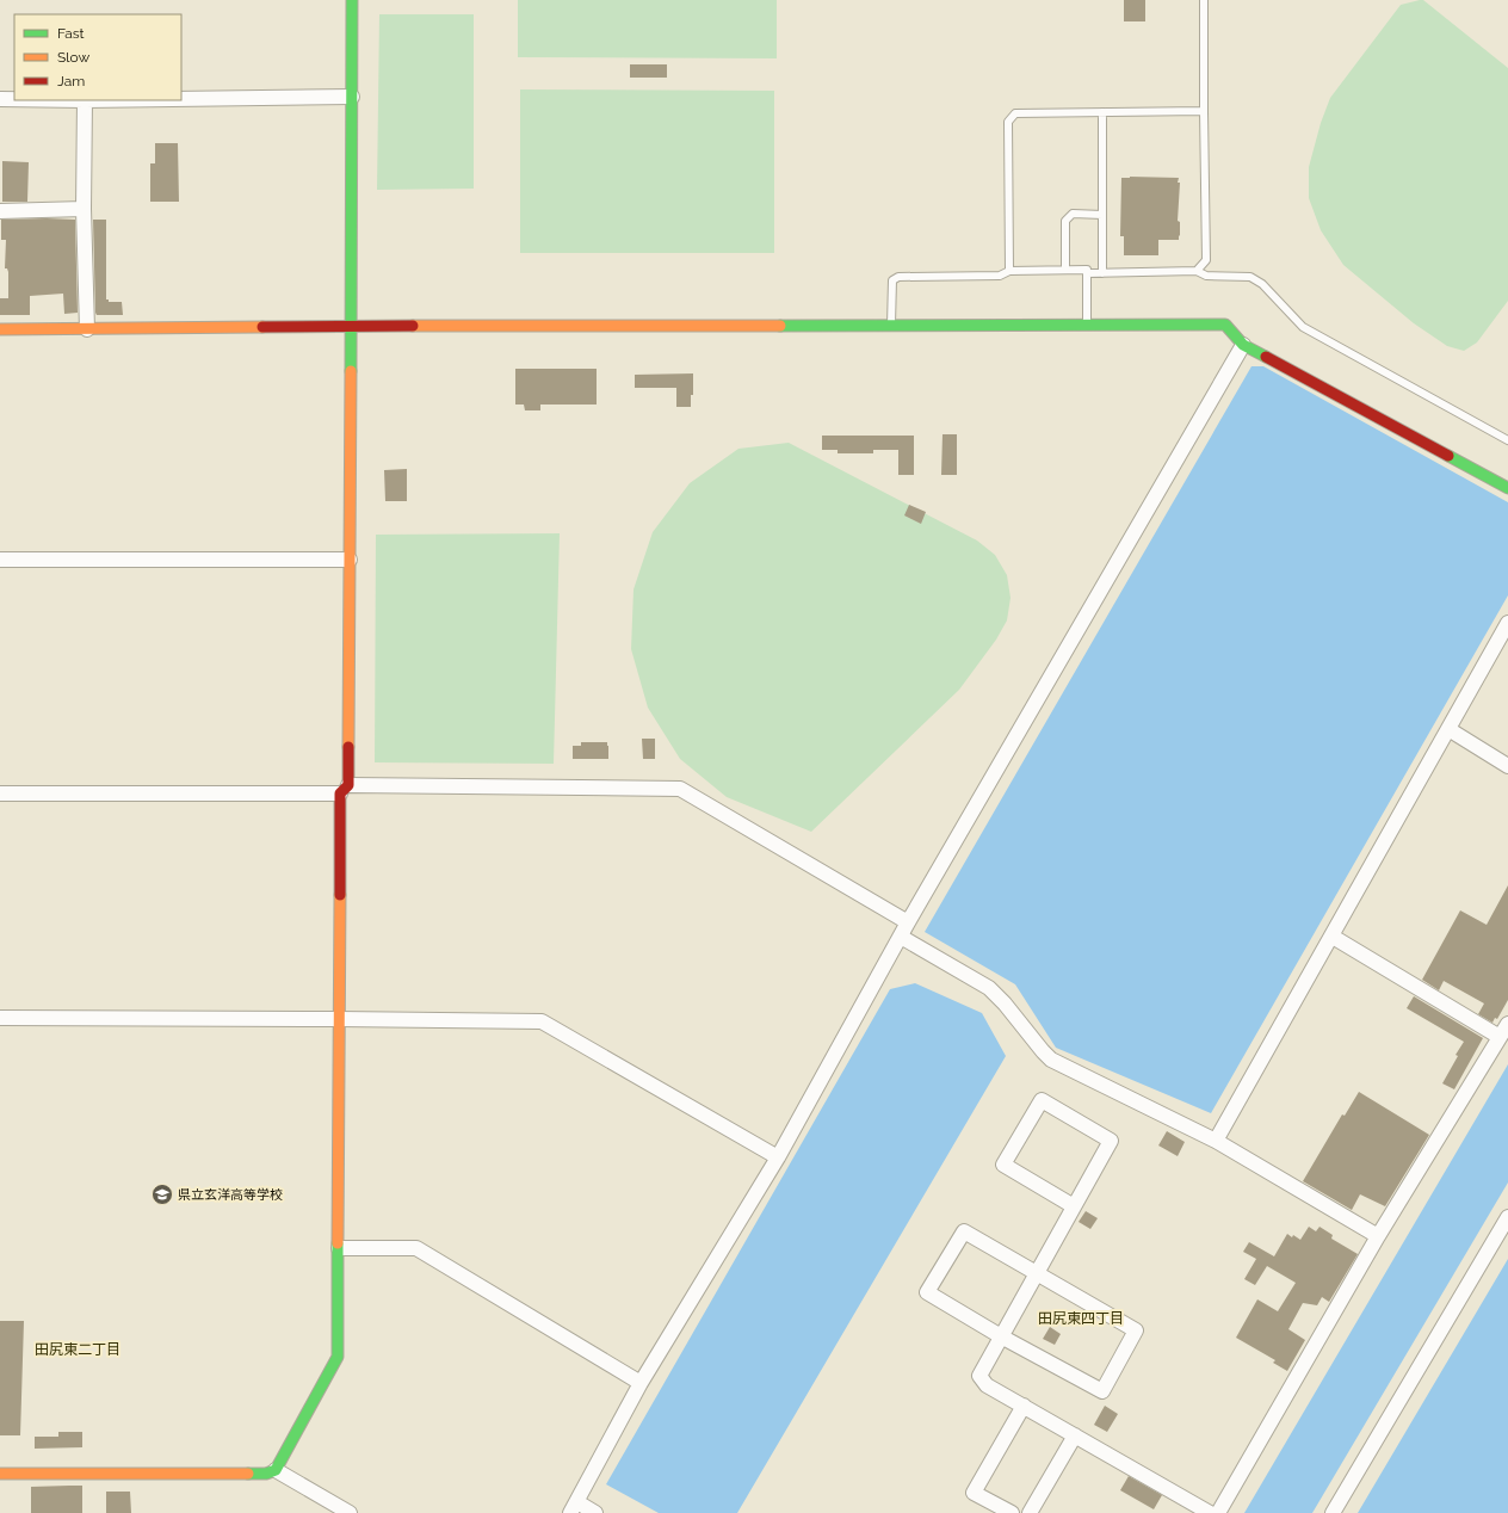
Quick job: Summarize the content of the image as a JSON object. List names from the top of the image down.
{
  "districts": ["田尻東四丁目", "田尻東二丁目"],
  "places": {
    "school or university": ["県立玄洋高等学校"]
  },
  "legend": ["Fast", "Slow", "Jam"]
}
